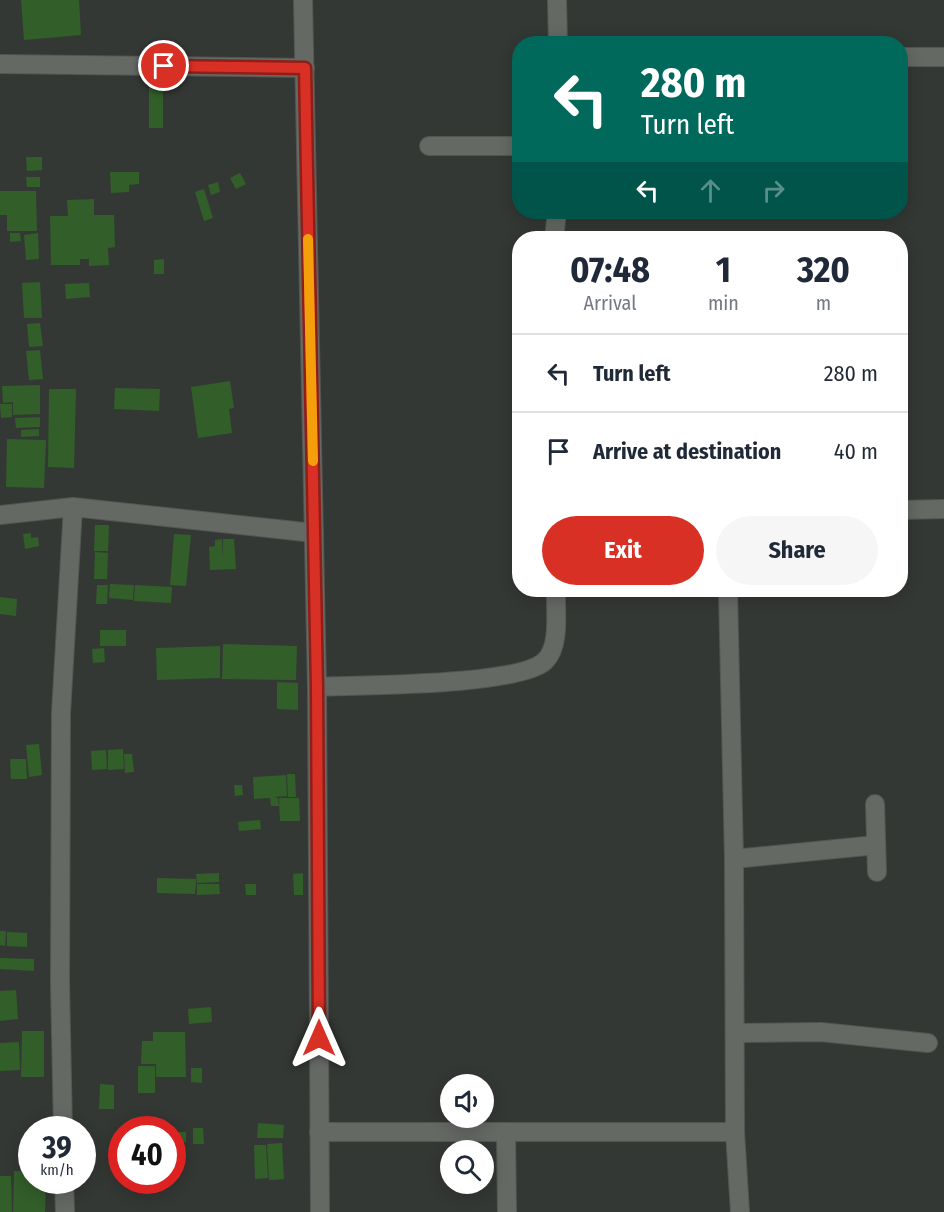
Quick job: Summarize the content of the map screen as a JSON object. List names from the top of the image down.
{
  "page": {
    "turn": ["280 m", "Turn left"],
    "eta": [
      "07:48",
      "Arrival",
      "1",
      "min",
      "320",
      "m"
    ],
    "list": [
      {
        "name": "Turn left",
        "value": "280 m"
      },
      {
        "name": "Arrive at destination",
        "value": "40 m"
      }
    ],
    "buttons": ["Exit", "Share"],
    "speed": "39 km/h",
    "limit": "40"
  }
}
